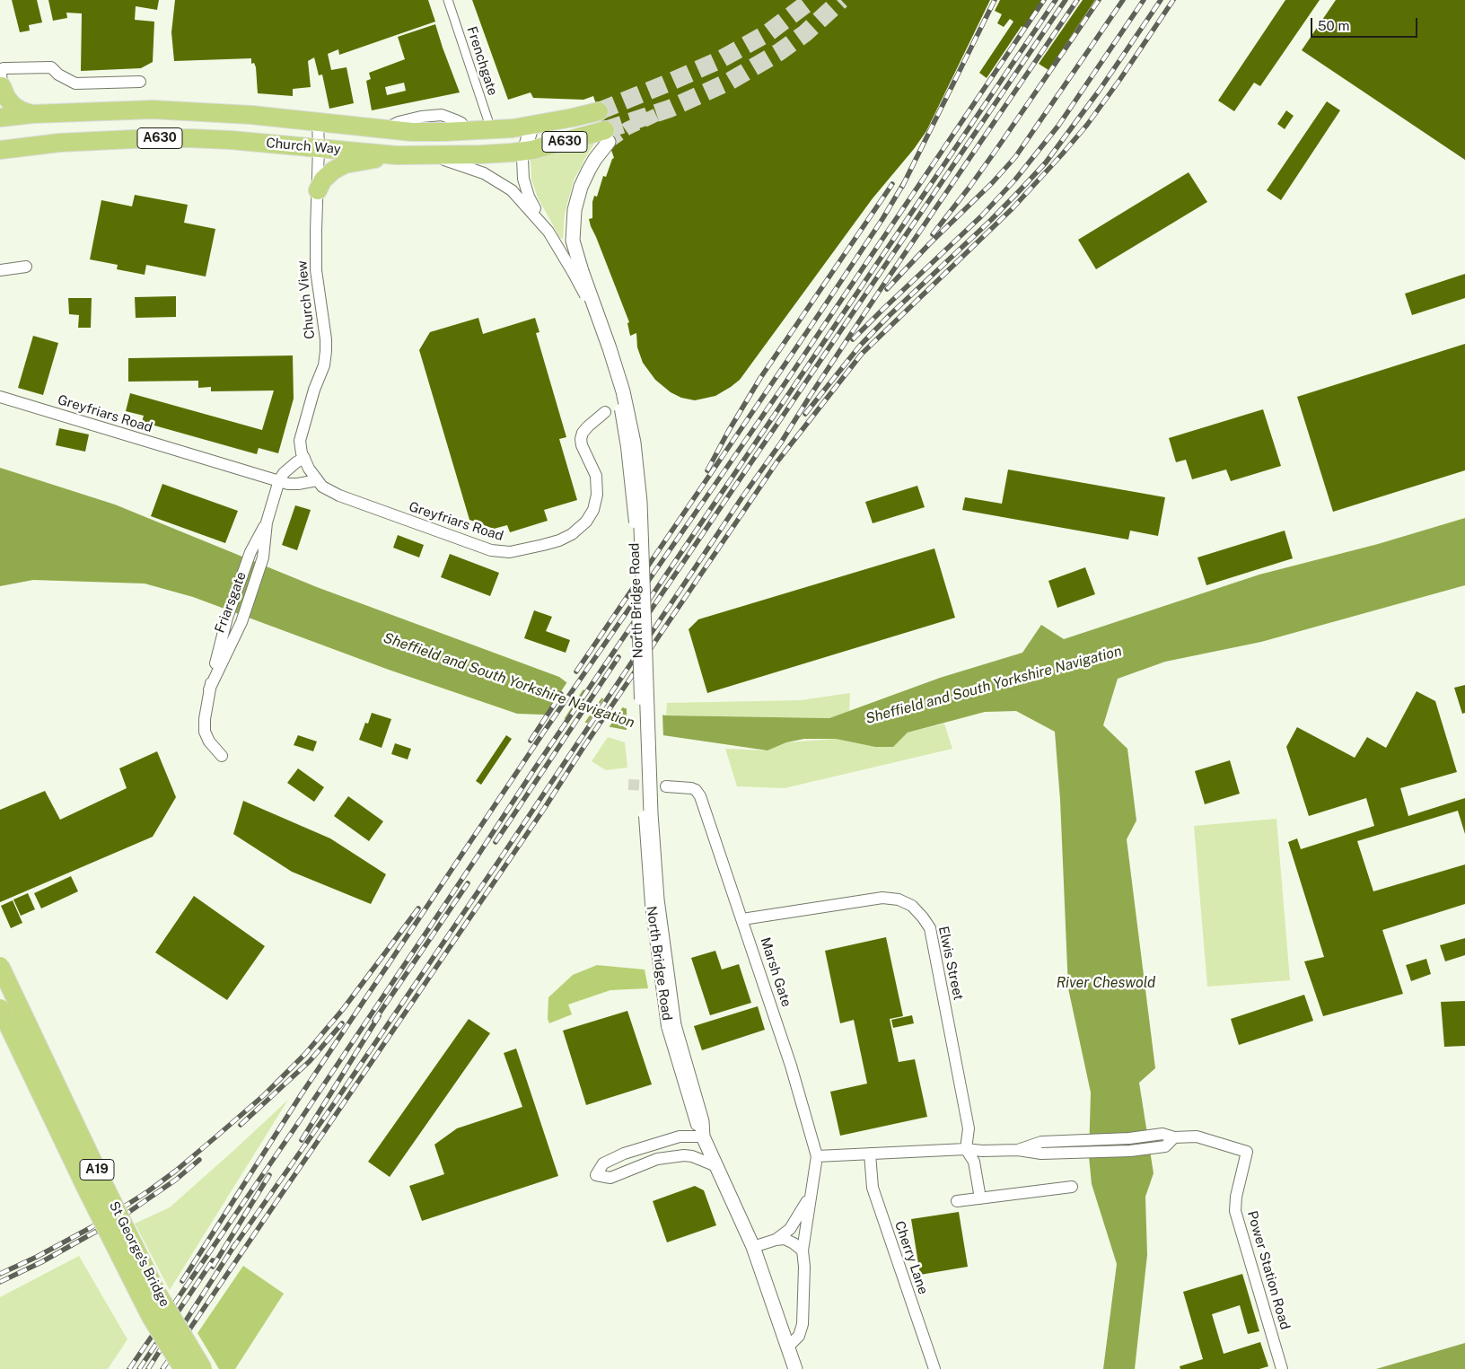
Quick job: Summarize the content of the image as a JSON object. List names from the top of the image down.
{
  "streets": {
    "highway": [
      "A630",
      "Church Way",
      "A19",
      "St George's Bridge"
    ],
    "street": [
      "Frenchgate",
      "Church View",
      "Greyfriars Road",
      "North Bridge Road",
      "Friarsgate",
      "Elwis Street",
      "Marsh Gate",
      "Cherry Lane",
      "Power Station Road"
    ]
  },
  "crossings": [
    ["Frenchgate", "Church Way"],
    ["A630", "Church Way"],
    ["Church Way", "Church View"],
    ["Church Way", "North Bridge Road"],
    ["Church View", "Greyfriars Road"],
    ["Greyfriars Road", "Friarsgate"],
    ["North Bridge Road", "Marsh Gate"],
    ["Elwis Street", "Marsh Gate"]
  ],
  "water": ["Sheffield and South Yorkshire Navigation", "River Cheswold"],
  "scale_bar": "50 m"
}
